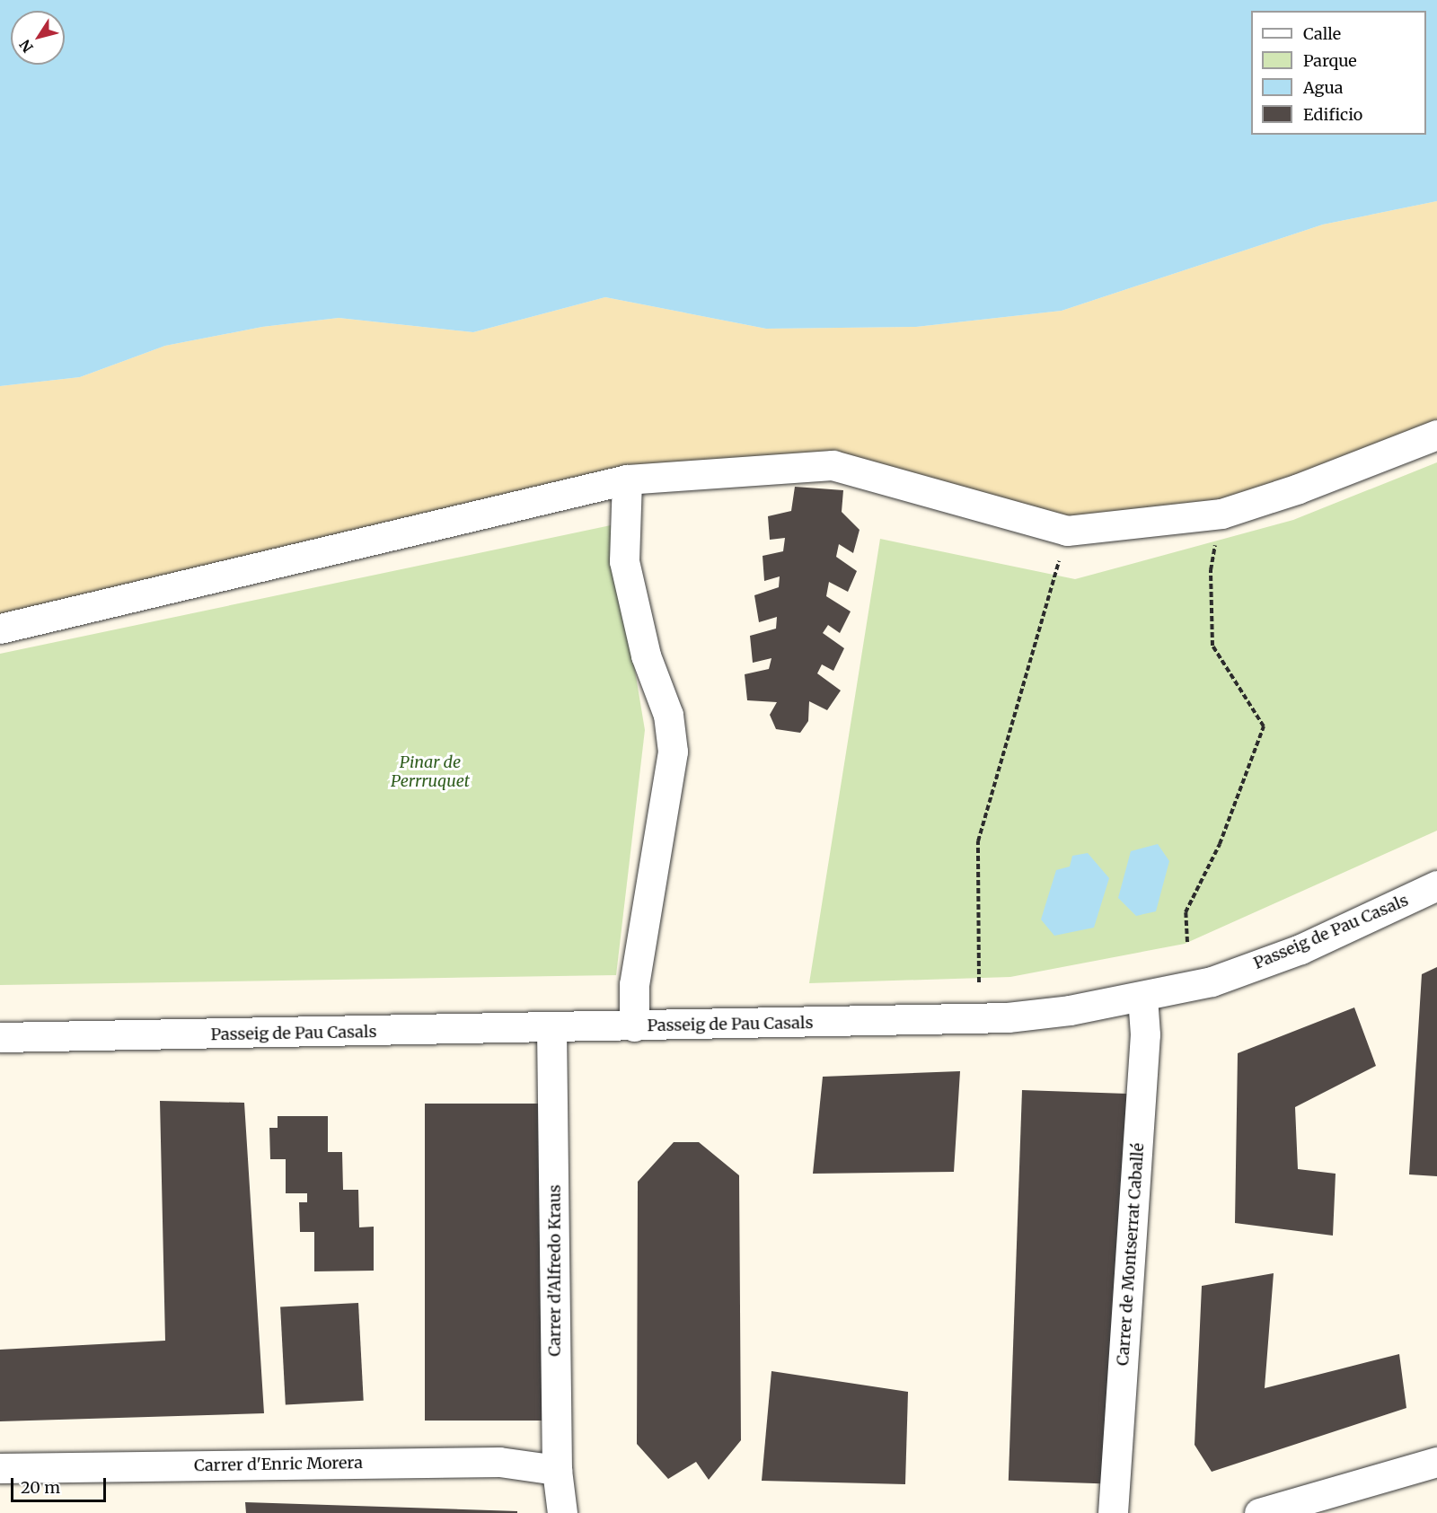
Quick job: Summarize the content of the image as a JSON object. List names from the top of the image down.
{
  "streets": {
    "street": [
      "Passeig de Pau Casals",
      "Carrer de Montserrat Caballé",
      "Carrer d'Alfredo Kraus",
      "Carrer d'Enric Morera"
    ]
  },
  "crossings": [
    ["Passeig de Pau Casals", "Carrer de Montserrat Caballé"],
    ["Passeig de Pau Casals", "Carrer d'Alfredo Kraus"],
    ["Carrer d'Alfredo Kraus", "Carrer d'Enric Morera"]
  ],
  "parks": ["Pinar de Perrruquet"],
  "legend": [
    "Calle",
    "Parque",
    "Agua",
    "Edificio"
  ],
  "scale_bar": "20 m",
  "north": "bottom left"
}
